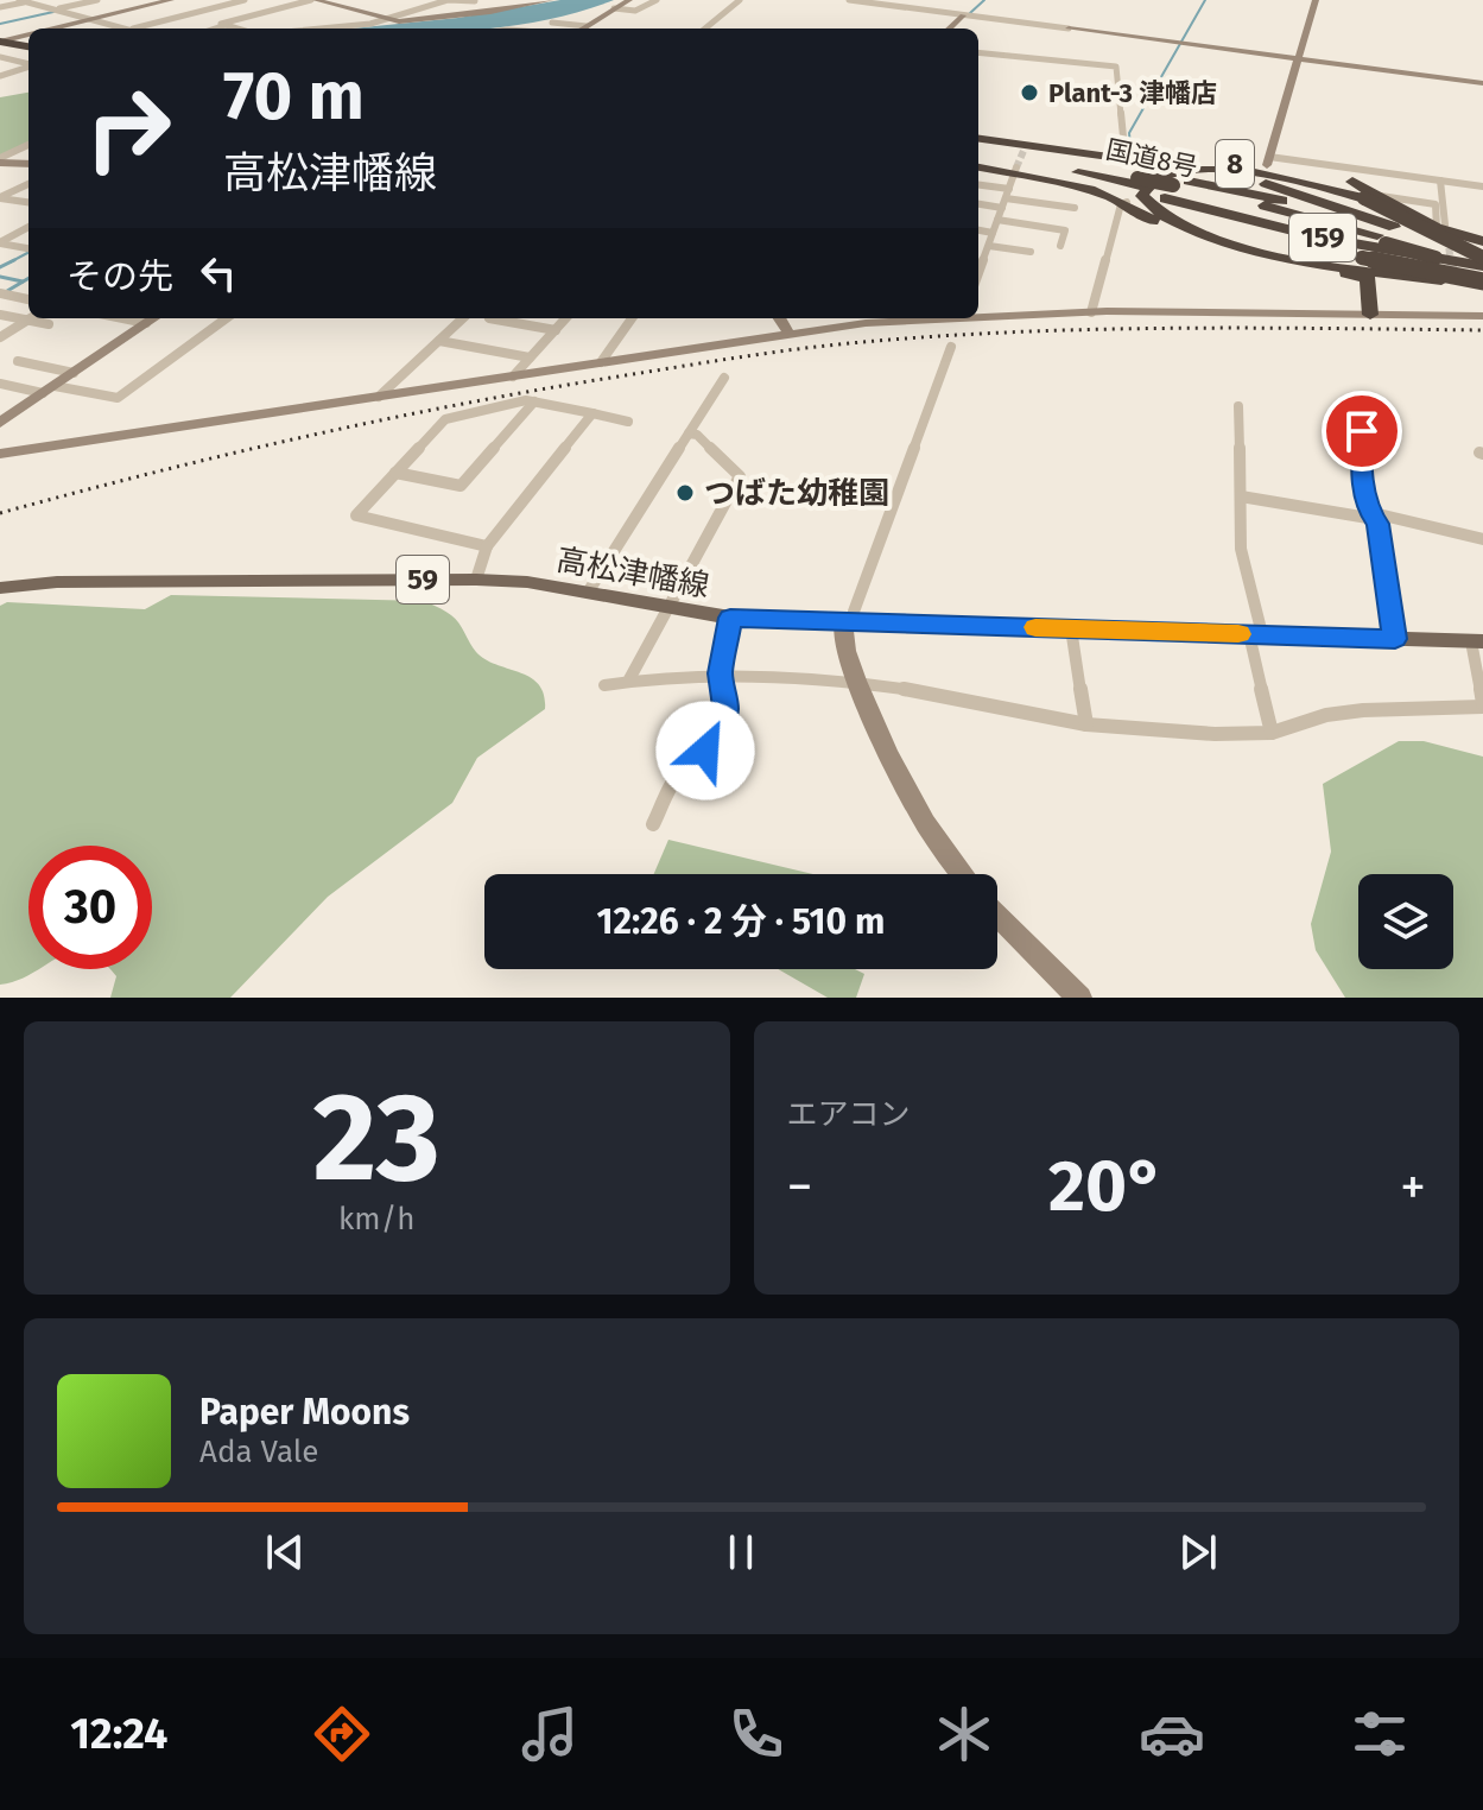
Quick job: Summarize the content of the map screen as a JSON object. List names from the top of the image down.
{
  "streets": {
    "highway": ["国道8号", "8", "159"],
    "main road": ["高松津幡線", "59"]
  },
  "crossings": [
    ["国道8号", "159"],
    ["8", "159"]
  ],
  "places": ["Plant-3 津幡店", "つばた幼稚園"],
  "page": {
    "turn": ["70 m", "高松津幡線"],
    "then": "その先",
    "limit": "30",
    "trip": "12:26 · 2 分 · 510 m",
    "tile": [
      ["23", "km/h"],
      "エアコン"
    ],
    "heat": ["−", "20°", "+"],
    "song": ["Paper Moons", "Ada Vale"],
    "tabs": "12:24"
  }
}
